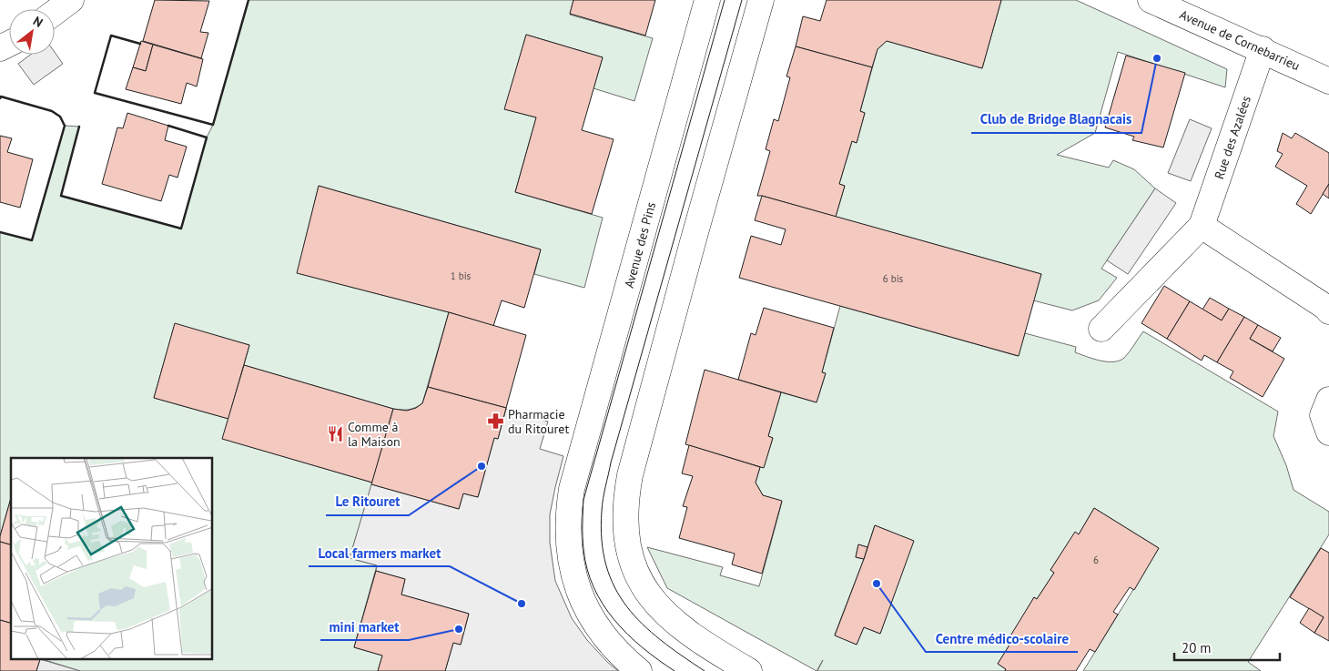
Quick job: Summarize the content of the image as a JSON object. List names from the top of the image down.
{
  "streets": {
    "street": ["Avenue de Cornebarrieu", "Rue des Azalées", "Avenue des Pins"]
  },
  "crossings": [
    ["Avenue de Cornebarrieu", "Rue des Azalées"]
  ],
  "places": {
    "other": [
      "Club de Bridge Blagnacais",
      "Le Ritouret",
      "Centre médico-scolaire",
      "Local farmers market",
      "mini market"
    ],
    "pharmacy": ["Pharmacie du Ritouret"],
    "restaurant": ["Comme à la Maison"]
  },
  "house_numbers": ["1 bis", "6 bis", "6"],
  "scale_bar": "20 m",
  "north": "top right"
}
